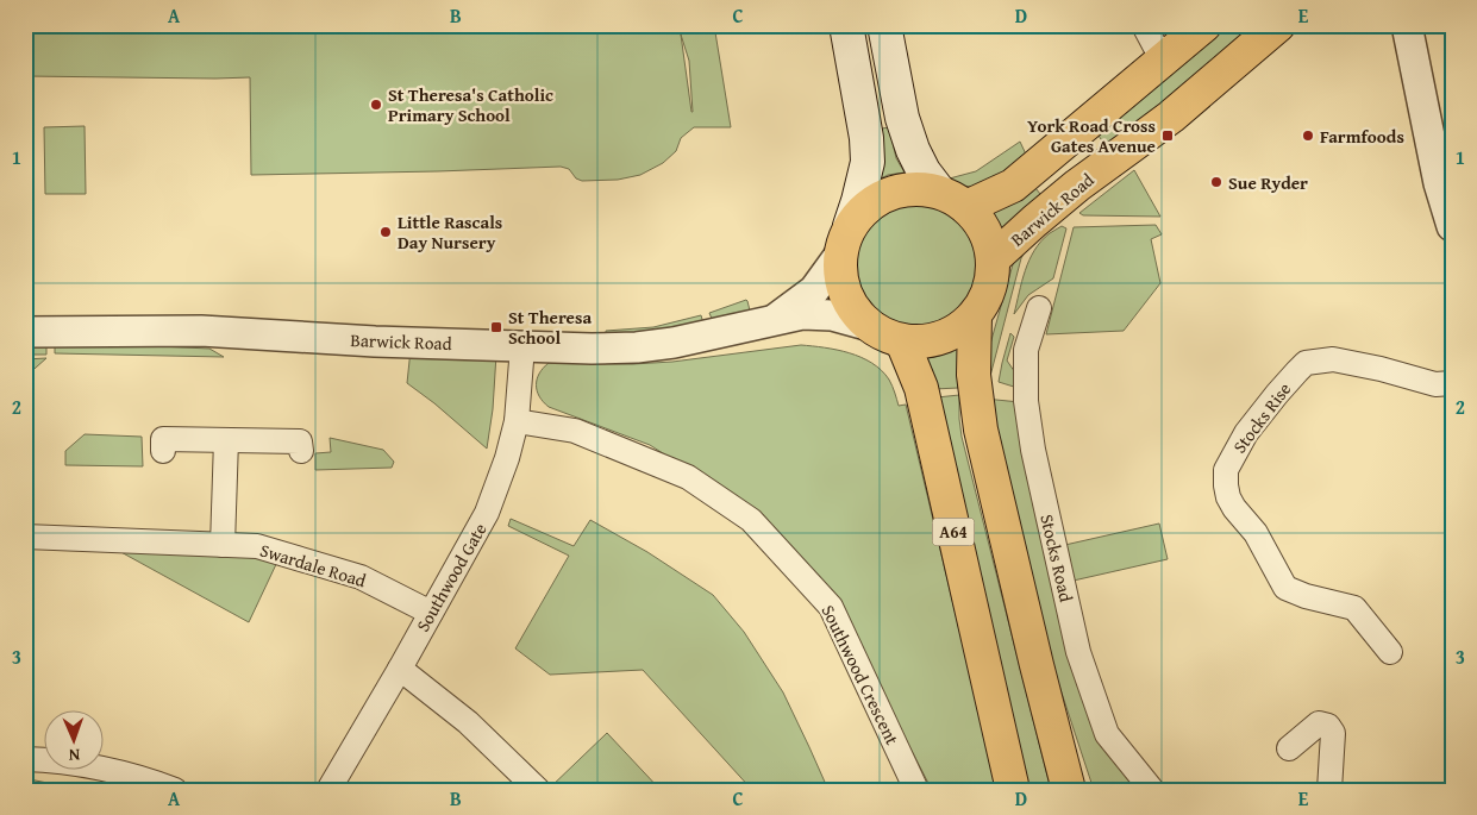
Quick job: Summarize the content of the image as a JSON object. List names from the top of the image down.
{
  "streets": {
    "highway": ["Barwick Road", "A64"],
    "street": [
      "Stocks Rise",
      "Stocks Road",
      "Swardale Road",
      "Southwood Gate",
      "Southwood Crescent"
    ]
  },
  "crossings": [
    ["Barwick Road", "A64"],
    ["Barwick Road", "Southwood Gate"],
    ["Swardale Road", "Southwood Gate"],
    ["Southwood Gate", "Southwood Crescent"]
  ],
  "places": {
    "other": [
      "St Theresa's Catholic Primary School",
      "Farmfoods",
      "Sue Ryder",
      "Little Rascals Day Nursery"
    ],
    "transit": ["York Road Cross Gates Avenue", "St Theresa School"]
  },
  "north": "bottom",
  "grid": {
    "columns": [
      "A",
      "B",
      "C",
      "D",
      "E"
    ],
    "rows": ["1", "2", "3"]
  }
}
